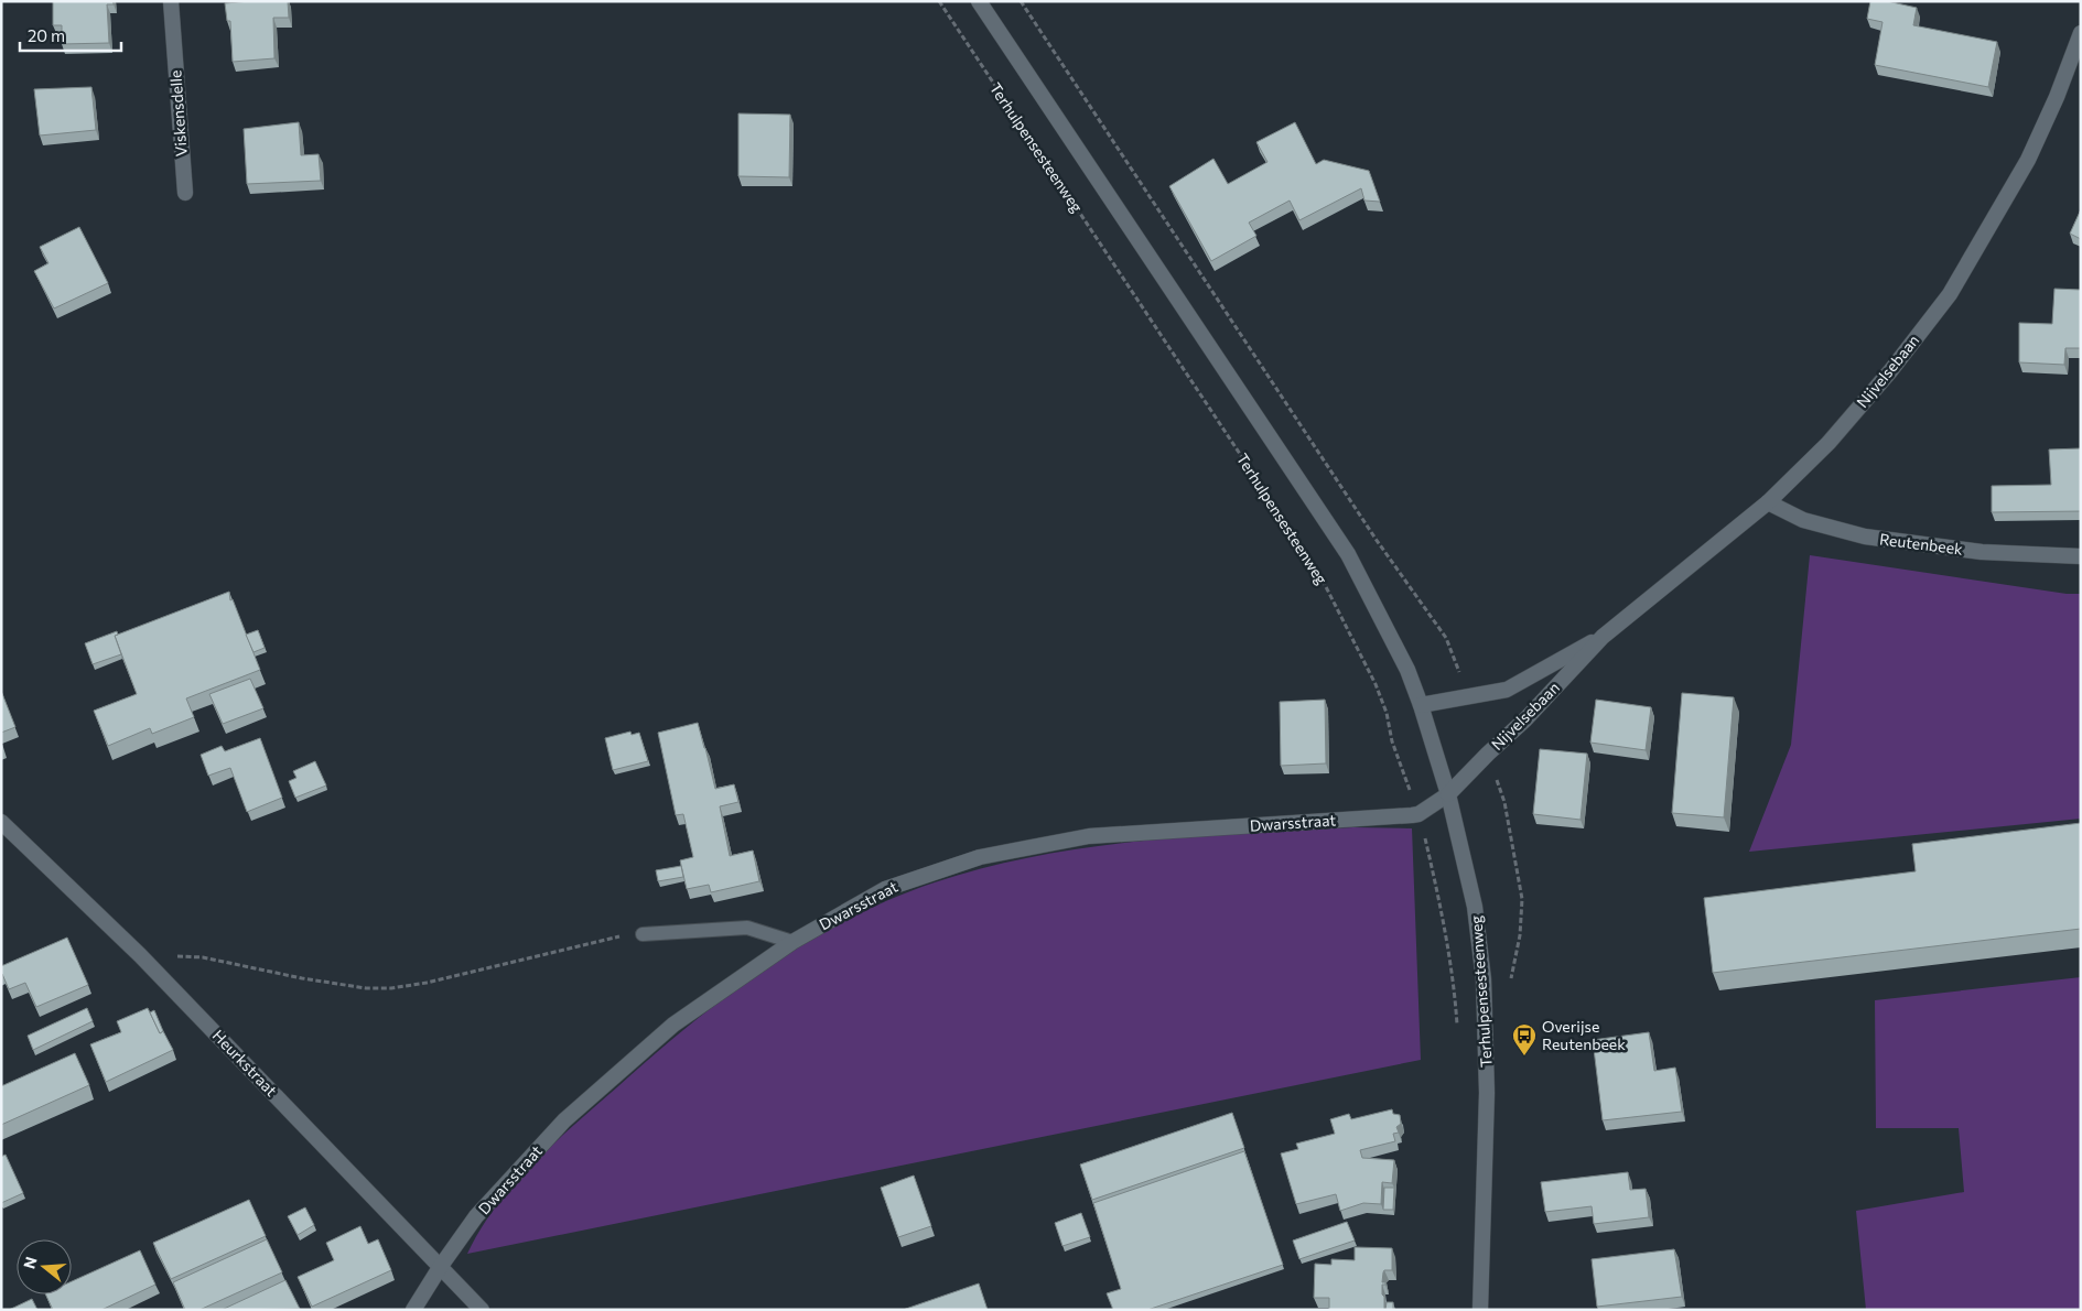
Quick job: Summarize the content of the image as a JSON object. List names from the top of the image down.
{
  "streets": {
    "main road": [
      "Viskensdelle",
      "Terhulpensesteenweg",
      "Nijvelsebaan",
      "Reutenbeek",
      "Dwarsstraat",
      "Heurkstraat"
    ]
  },
  "crossings": [
    ["Terhulpensesteenweg", "Nijvelsebaan"],
    ["Terhulpensesteenweg", "Dwarsstraat"],
    ["Nijvelsebaan", "Reutenbeek"],
    ["Nijvelsebaan", "Dwarsstraat"],
    ["Dwarsstraat", "Heurkstraat"]
  ],
  "places": {
    "bus stop": ["Overijse Reutenbeek"]
  },
  "scale_bar": "20 m",
  "north": "left"
}
